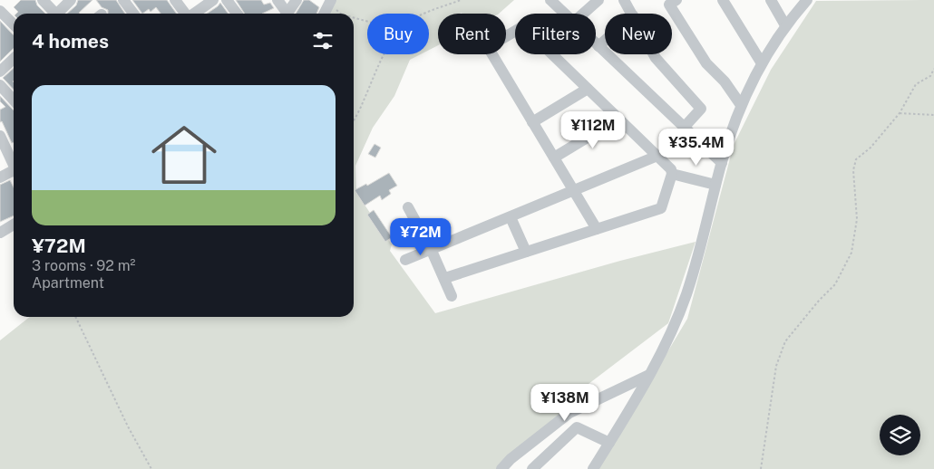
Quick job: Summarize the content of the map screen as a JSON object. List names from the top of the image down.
{
  "page": {
    "chip": [
      "Buy",
      "Rent",
      "Filters",
      "New"
    ],
    "heading": "4 homes",
    "list": [
      {
        "name": "¥72M",
        "note": "3 rooms · 92 m² · Apartment"
      }
    ],
    "price": [
      "¥112M",
      "¥35.4M",
      "¥72M",
      "¥138M"
    ]
  }
}
